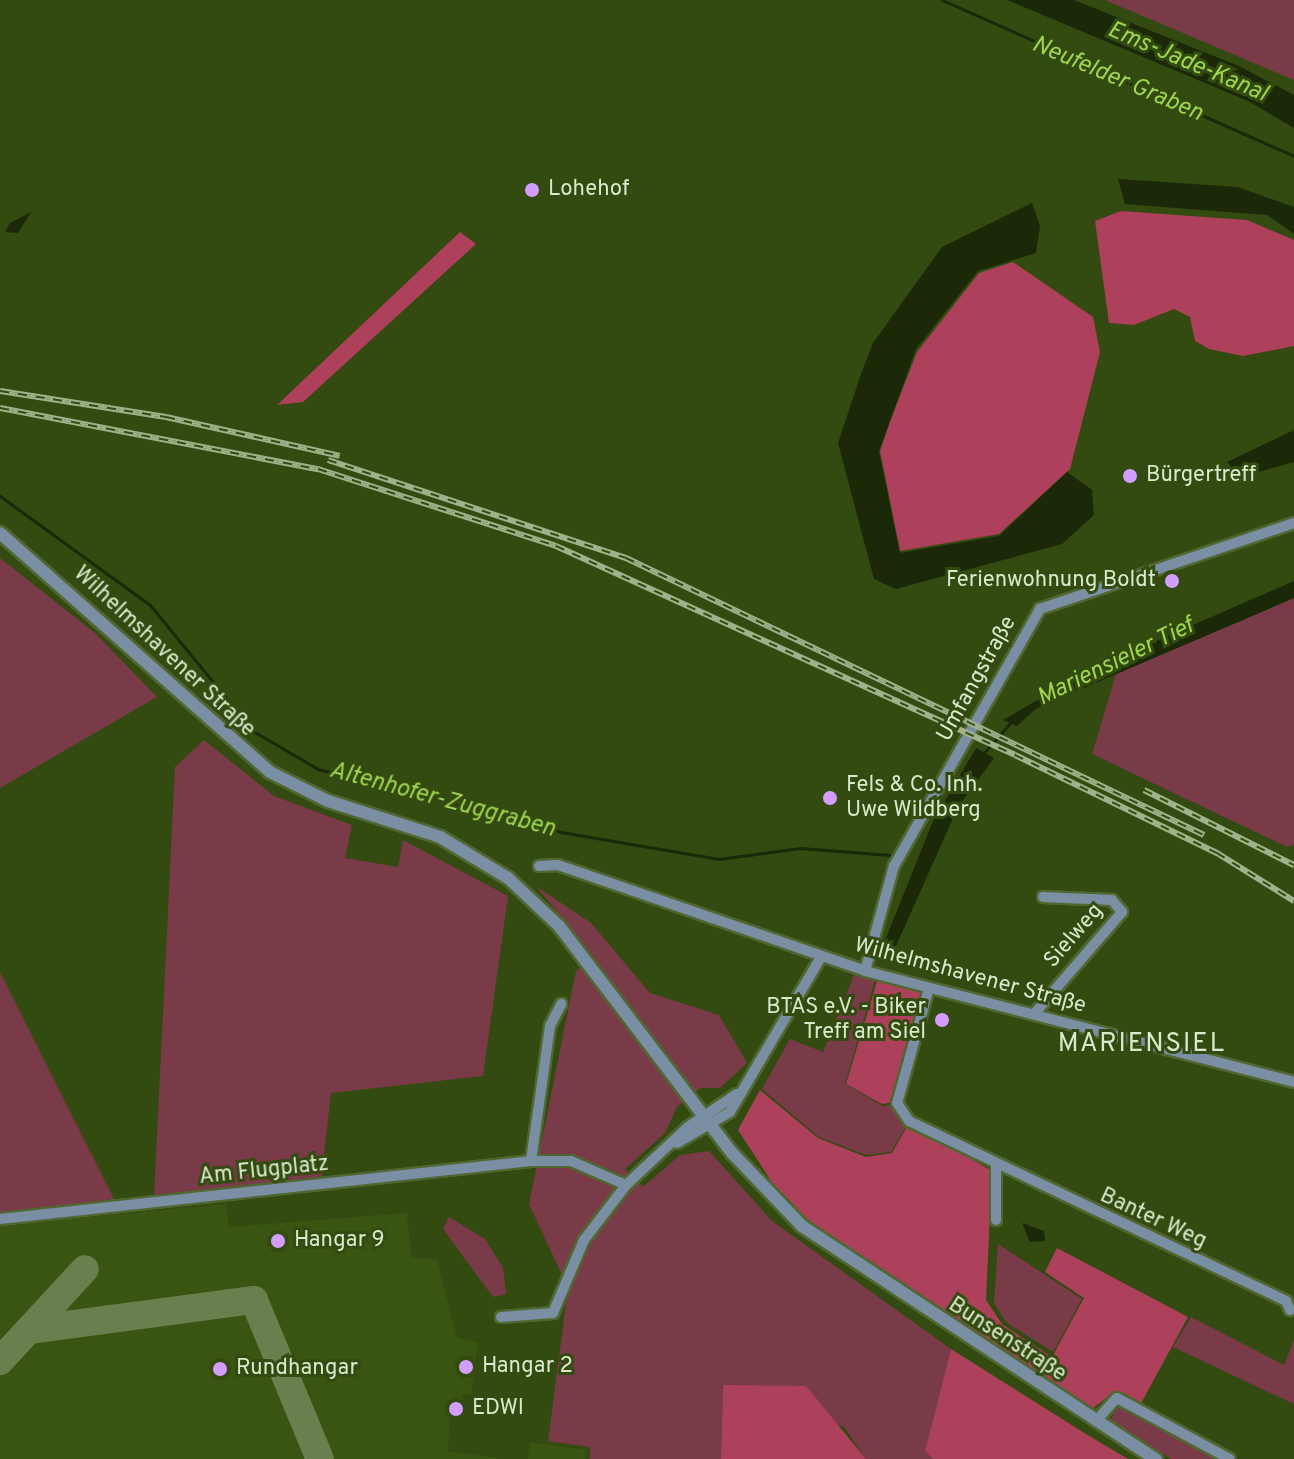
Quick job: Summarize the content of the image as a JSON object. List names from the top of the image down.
{
  "streets": {
    "street": [
      "Wilhelmshavener Straße",
      "Umfangstraße",
      "Sielweg",
      "Am Flugplatz",
      "Banter Weg",
      "Bunsenstraße"
    ]
  },
  "crossings": [
    ["Wilhelmshavener Straße", "Umfangstraße"],
    ["Wilhelmshavener Straße", "Sielweg"],
    ["Wilhelmshavener Straße", "Banter Weg"],
    ["Wilhelmshavener Straße", "Bunsenstraße"]
  ],
  "districts": ["MARIENSIEL"],
  "water": [
    "Ems-Jade-Kanal",
    "Neufelder Graben",
    "Mariensieler Tief",
    "Altenhofer-Zuggraben"
  ],
  "places": [
    "Lohehof",
    "Bürgertreff",
    "Ferienwohnung Boldt",
    "Fels & Co. Inh. Uwe Wildberg",
    "BTAS e.V. - Biker Treff am Siel",
    "Hangar 9",
    "Hangar 2",
    "Rundhangar",
    "EDWI"
  ]
}
